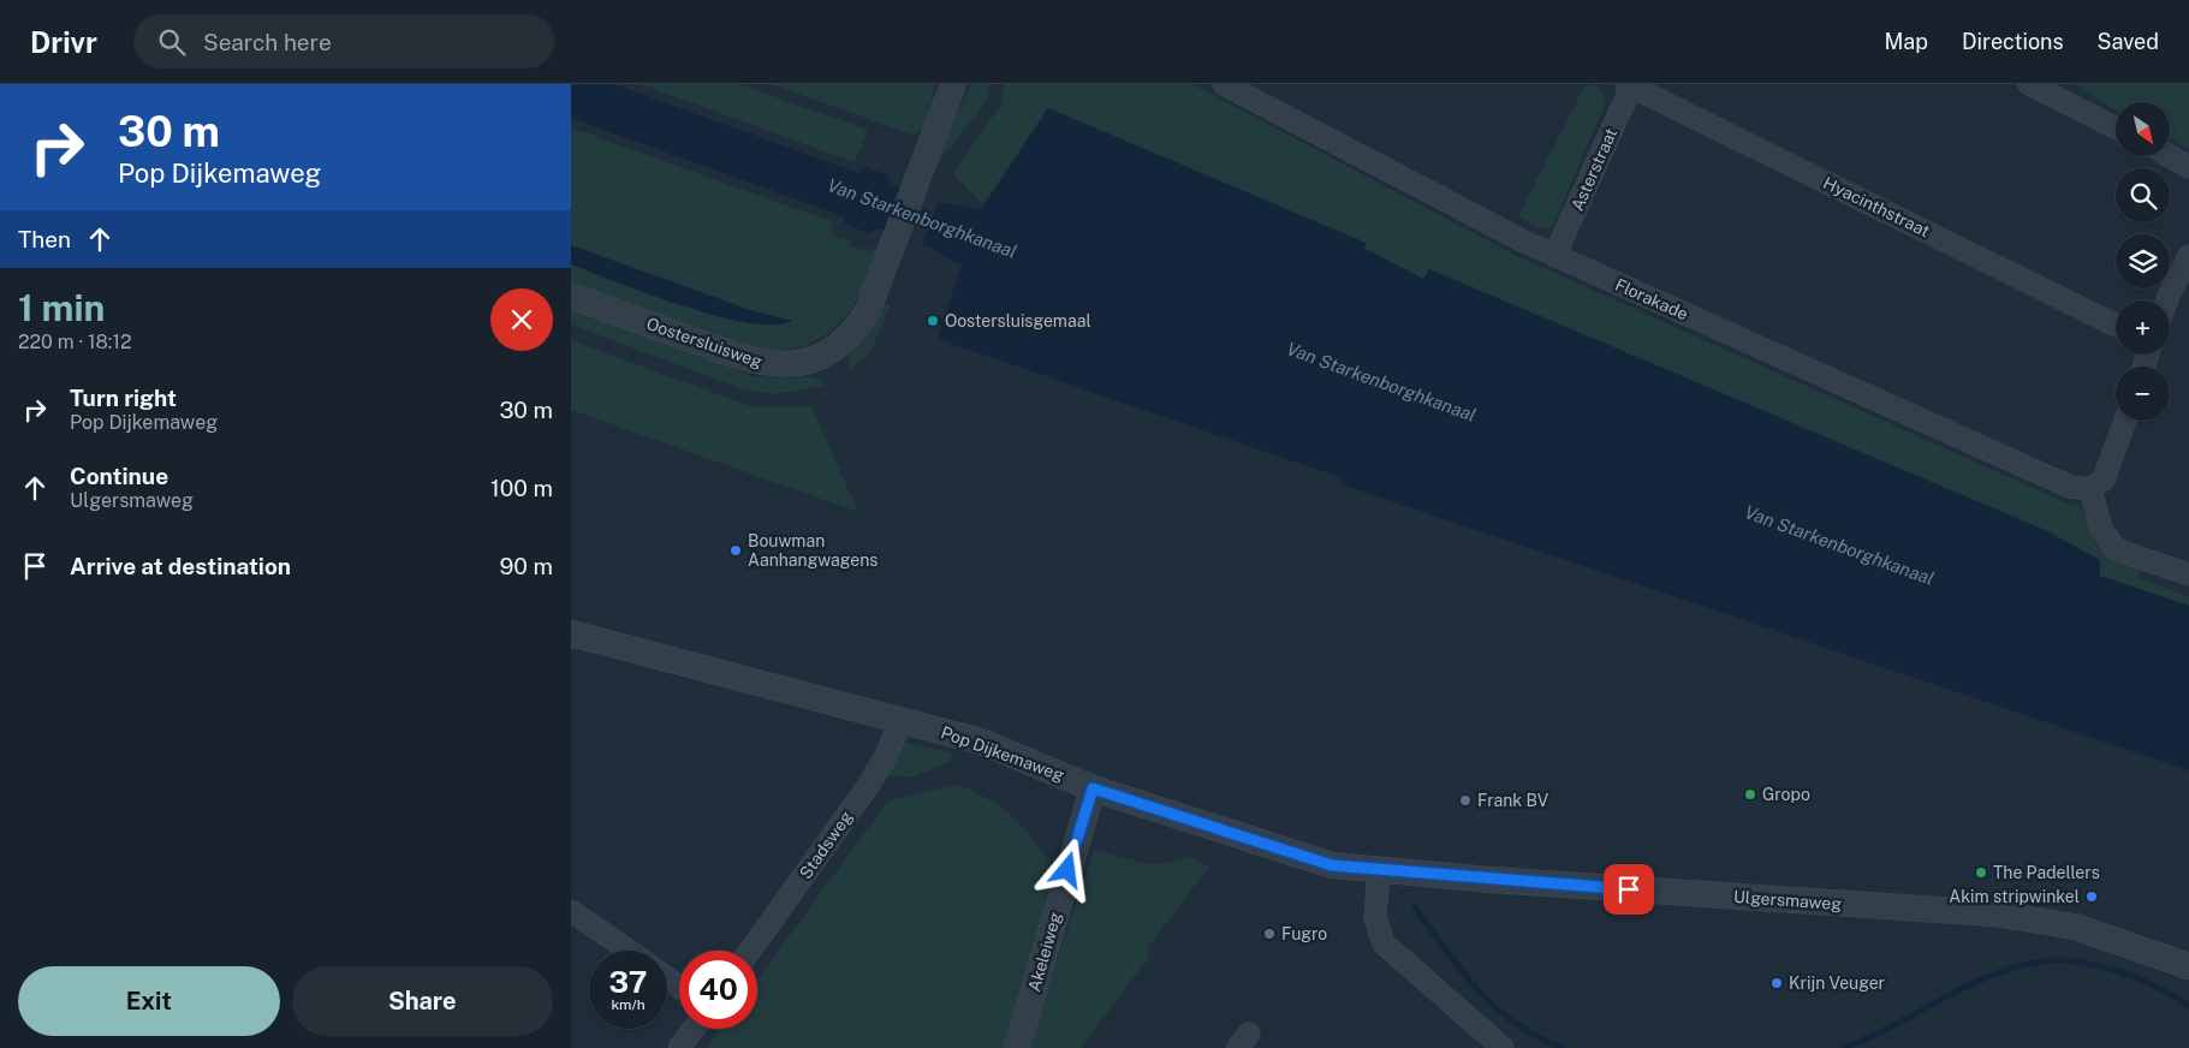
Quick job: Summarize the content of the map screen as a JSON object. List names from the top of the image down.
{
  "streets": {
    "street": [
      "Asterstraat",
      "Hyacinthstraat",
      "Florakade",
      "Oostersluisweg",
      "Pop Dijkemaweg",
      "Stadsweg",
      "Ulgersmaweg",
      "Akeleiweg"
    ]
  },
  "crossings": [
    ["Asterstraat", "Hyacinthstraat"],
    ["Asterstraat", "Florakade"],
    ["Pop Dijkemaweg", "Stadsweg"],
    ["Pop Dijkemaweg", "Ulgersmaweg"],
    ["Pop Dijkemaweg", "Akeleiweg"]
  ],
  "water": ["Van Starkenborghkanaal"],
  "places": [
    "Oostersluisgemaal",
    "Bouwman Aanhangwagens",
    "Gropo",
    "Frank BV",
    "The Padellers",
    "Akim stripwinkel",
    "Fugro",
    "Krijn Veuger"
  ],
  "north": "bottom right",
  "page": {
    "header": "Drivr",
    "search": "Search here",
    "nav": ["Map", "Directions", "Saved"],
    "turn": ["30 m", "Pop Dijkemaweg"],
    "map_buttons": ["+", "−"],
    "then": "Then",
    "heading": ["1 min", "220 m · 18:12"],
    "list": [
      {
        "name": "Turn right",
        "note": "Pop Dijkemaweg",
        "value": "30 m"
      },
      {
        "name": "Continue",
        "note": "Ulgersmaweg",
        "value": "100 m"
      },
      {
        "name": "Arrive at destination",
        "value": "90 m"
      }
    ],
    "speed": "37 km/h",
    "limit": "40",
    "buttons": ["Exit", "Share"]
  }
}
